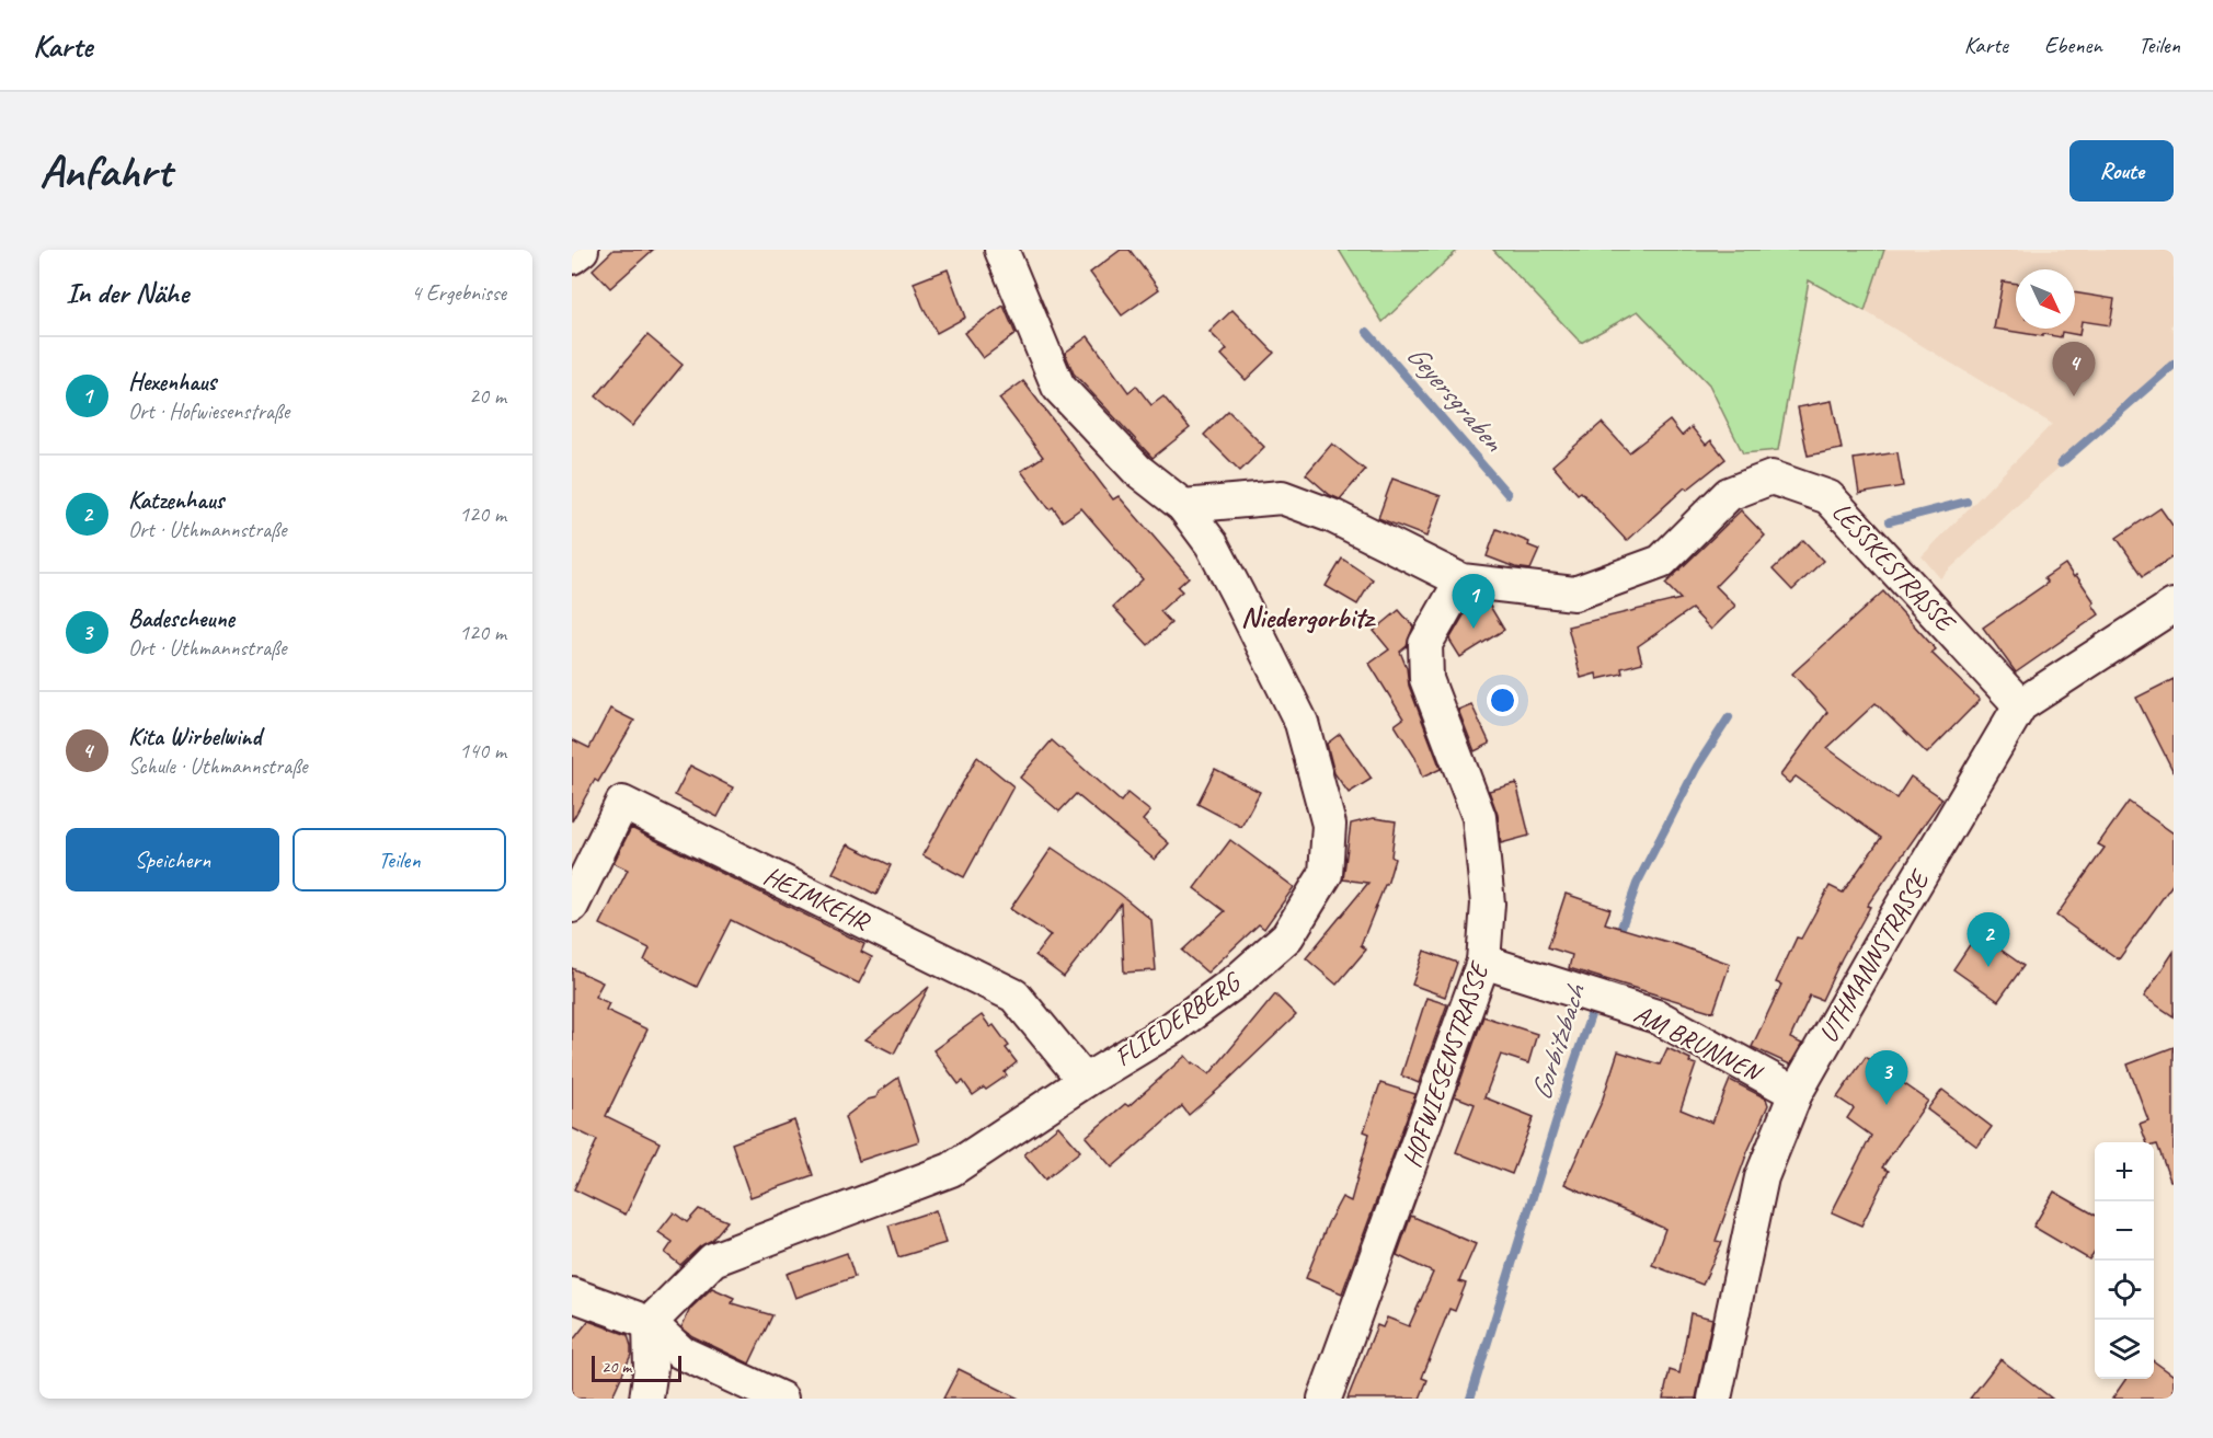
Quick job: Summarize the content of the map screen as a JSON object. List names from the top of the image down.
{
  "streets": {
    "street": [
      "LESSKESTRASSE",
      "HEIMKEHR",
      "UTHMANNSTRASSE",
      "FLIEDERBERG",
      "AM BRUNNEN",
      "HOFWIESENSTRASSE"
    ]
  },
  "crossings": [
    ["LESSKESTRASSE", "UTHMANNSTRASSE"],
    ["LESSKESTRASSE", "FLIEDERBERG"],
    ["LESSKESTRASSE", "HOFWIESENSTRASSE"],
    ["HEIMKEHR", "FLIEDERBERG"],
    ["UTHMANNSTRASSE", "AM BRUNNEN"],
    ["AM BRUNNEN", "HOFWIESENSTRASSE"]
  ],
  "districts": ["Niedergorbitz"],
  "water": ["Geyersgraben", "Gorbitzbach"],
  "scale_bar": "20 m",
  "north": "bottom right",
  "page": {
    "header": "Karte",
    "nav": ["Karte", "Ebenen", "Teilen"],
    "buttons": [
      "Route",
      ["Speichern", "Teilen"]
    ],
    "title": "Anfahrt",
    "heading": ["In der Nähe", "4 Ergebnisse"],
    "list": [
      {
        "mark": "1",
        "name": "Hexenhaus",
        "note": "Ort · Hofwiesenstraße",
        "value": "20 m"
      },
      {
        "mark": "2",
        "name": "Katzenhaus",
        "note": "Ort · Uthmannstraße",
        "value": "120 m"
      },
      {
        "mark": "3",
        "name": "Badescheune",
        "note": "Ort · Uthmannstraße",
        "value": "120 m"
      },
      {
        "mark": "4",
        "name": "Kita Wirbelwind",
        "note": "Schule · Uthmannstraße",
        "value": "140 m"
      }
    ],
    "pins": [
      "4",
      "1",
      "2",
      "3"
    ],
    "map_buttons": ["+", "−"],
    "scale": "20 m"
  }
}
